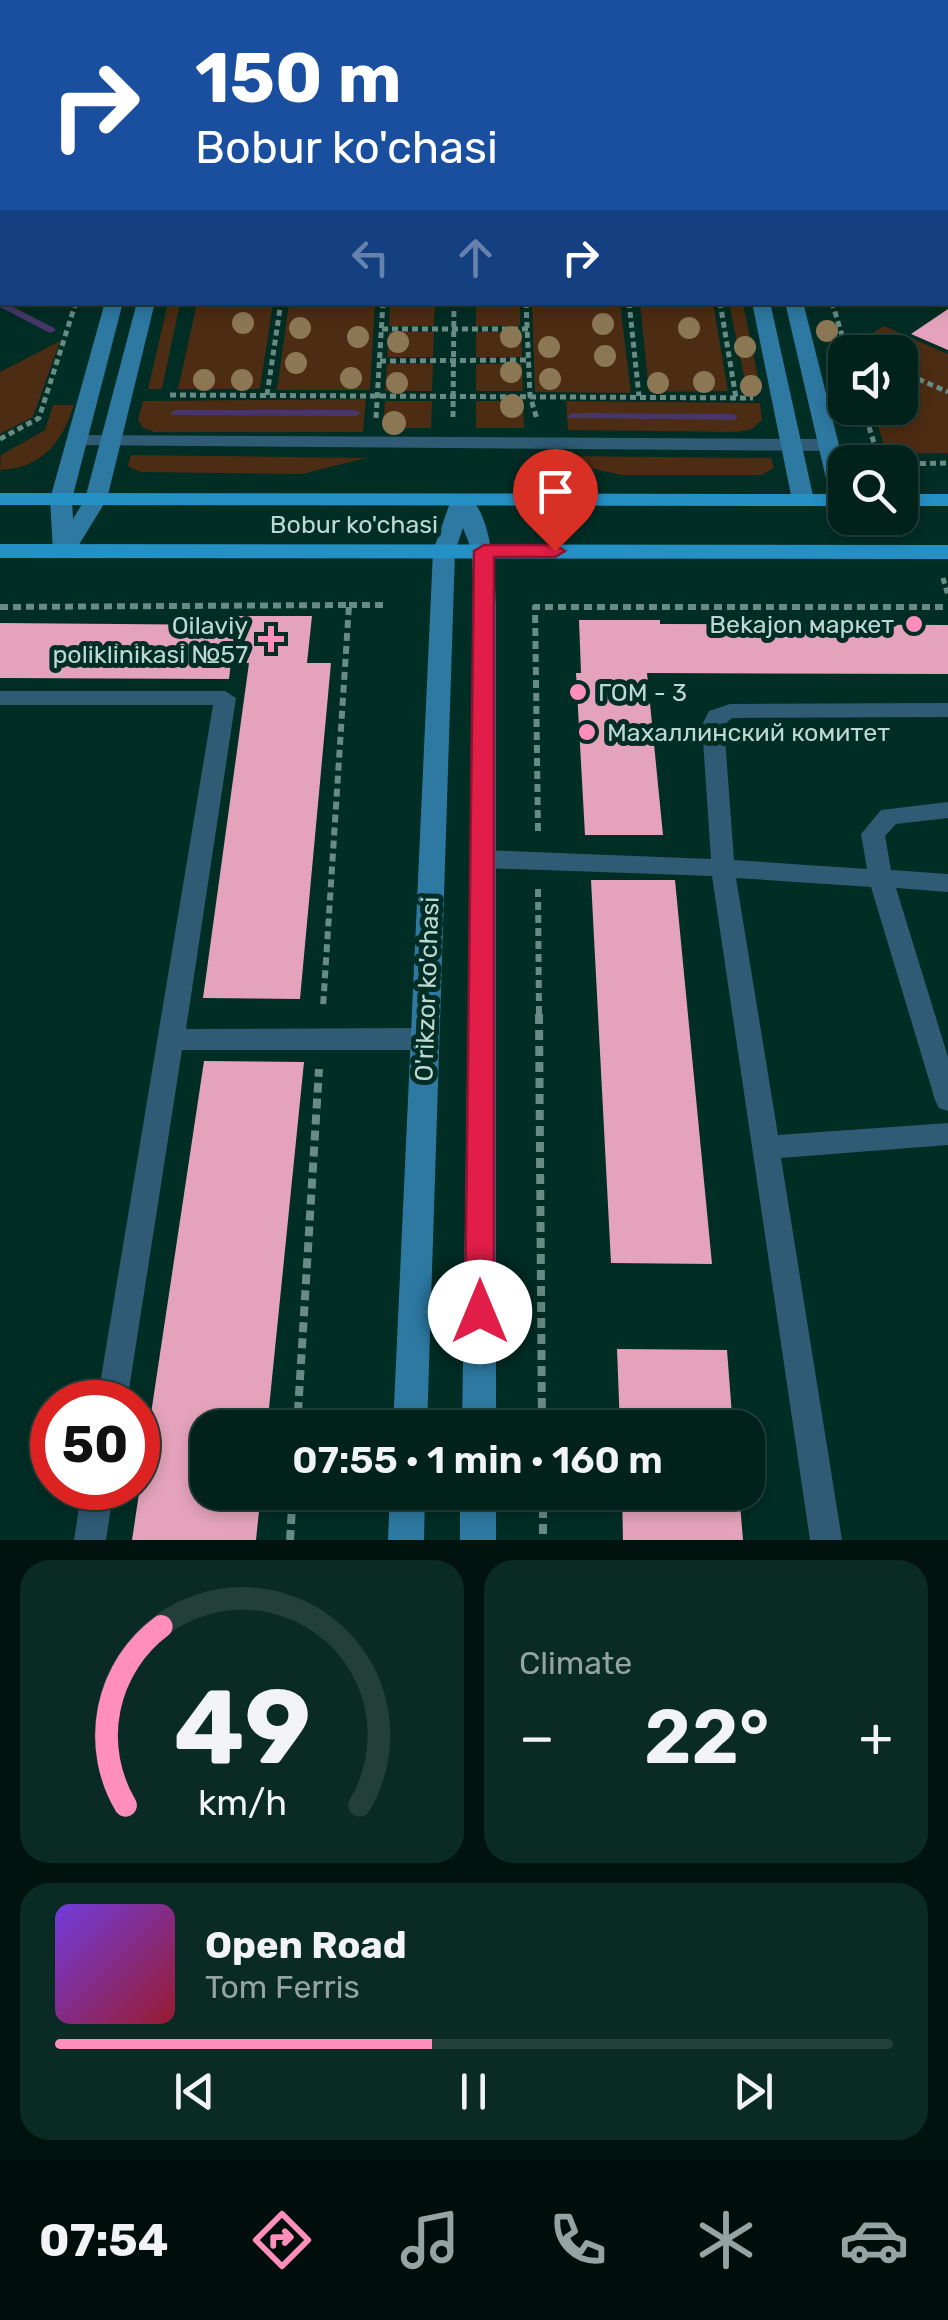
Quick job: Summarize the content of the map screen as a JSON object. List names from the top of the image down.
{
  "streets": {
    "main road": ["Bobur ko'chasi", "O'rikzor ko'chasi"]
  },
  "crossings": [
    ["Bobur ko'chasi", "O'rikzor ko'chasi"]
  ],
  "places": {
    "other": ["Bekajon маркет", "ГОМ - 3", "Махаллинский комитет"],
    "health": ["Oilaviy poliklinikasi №57"]
  },
  "page": {
    "turn": ["150 m", "Bobur ko'chasi"],
    "limit": "50",
    "trip": "07:55 · 1 min · 160 m",
    "tile": "Climate",
    "heat": ["−", "22°", "+"],
    "song": ["Open Road", "Tom Ferris"],
    "tabs": "07:54",
    "gauge": ["49", "km/h"]
  }
}
